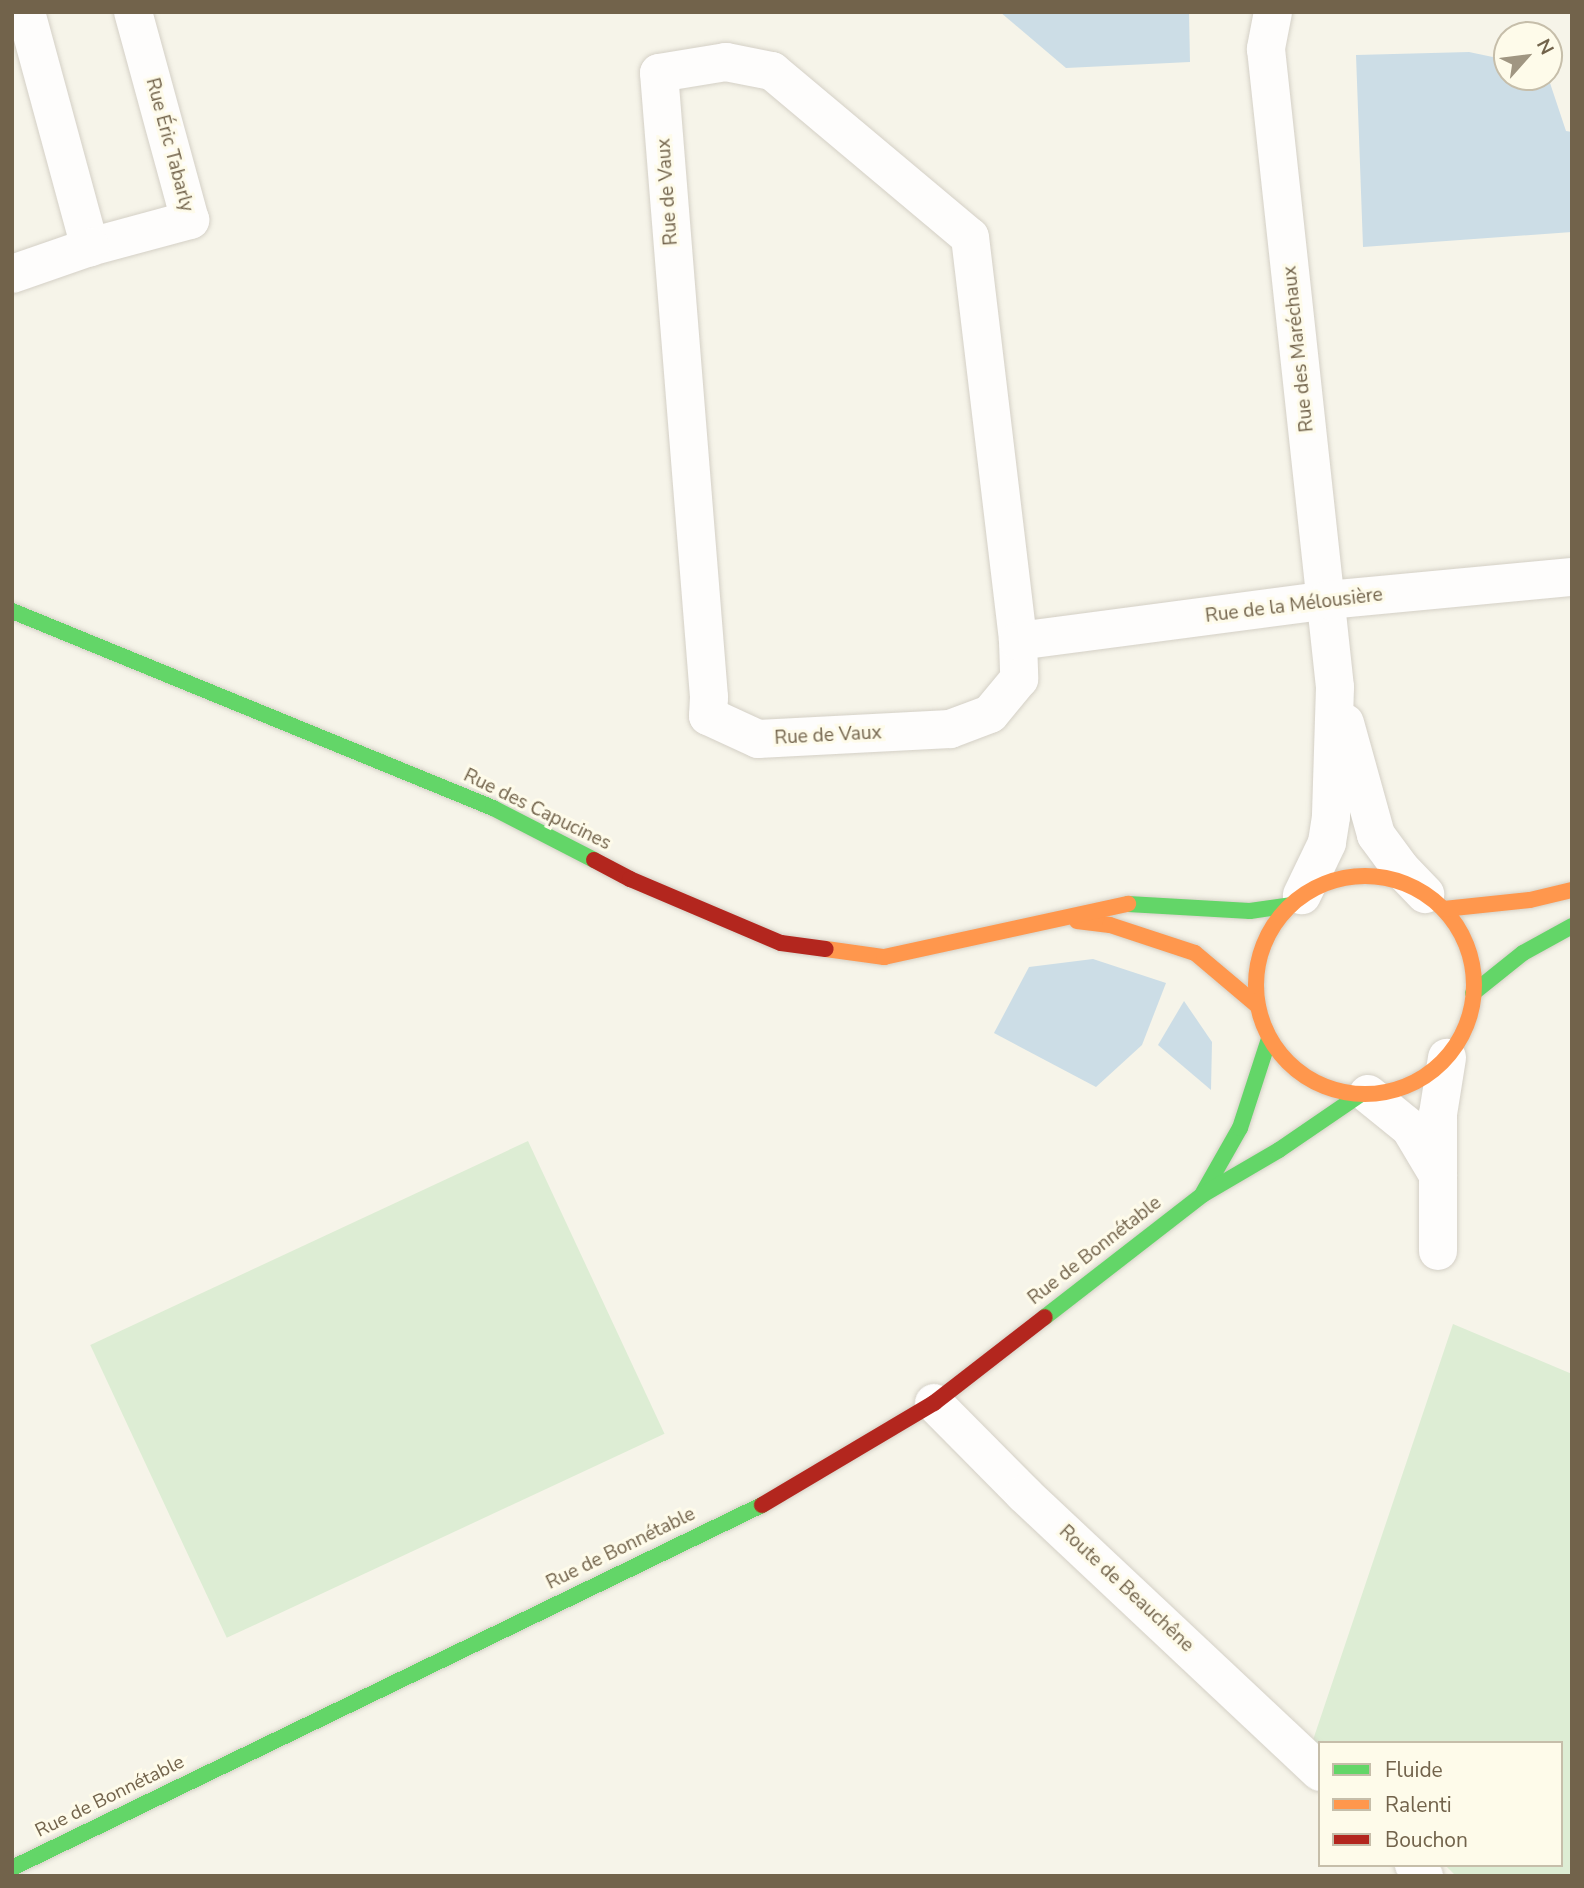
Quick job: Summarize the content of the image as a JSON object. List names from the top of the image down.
{
  "streets": {
    "main road": ["Rue des Capucines", "Rue de Bonnétable"],
    "street": [
      "Rue Éric Tabarly",
      "Rue de Vaux",
      "Rue des Maréchaux",
      "Rue de la Mélousière",
      "Route de Beauchêne"
    ]
  },
  "crossings": [
    ["Rue de Vaux", "Rue de la Mélousière"],
    ["Rue des Maréchaux", "Rue de la Mélousière"],
    ["Rue des Maréchaux", "Rue des Capucines"],
    ["Rue des Maréchaux", "Rue de Bonnétable"],
    ["Rue des Capucines", "Rue de Bonnétable"],
    ["Rue de Bonnétable", "Route de Beauchêne"]
  ],
  "legend": ["Fluide", "Ralenti", "Bouchon"],
  "north": "top right"
}
